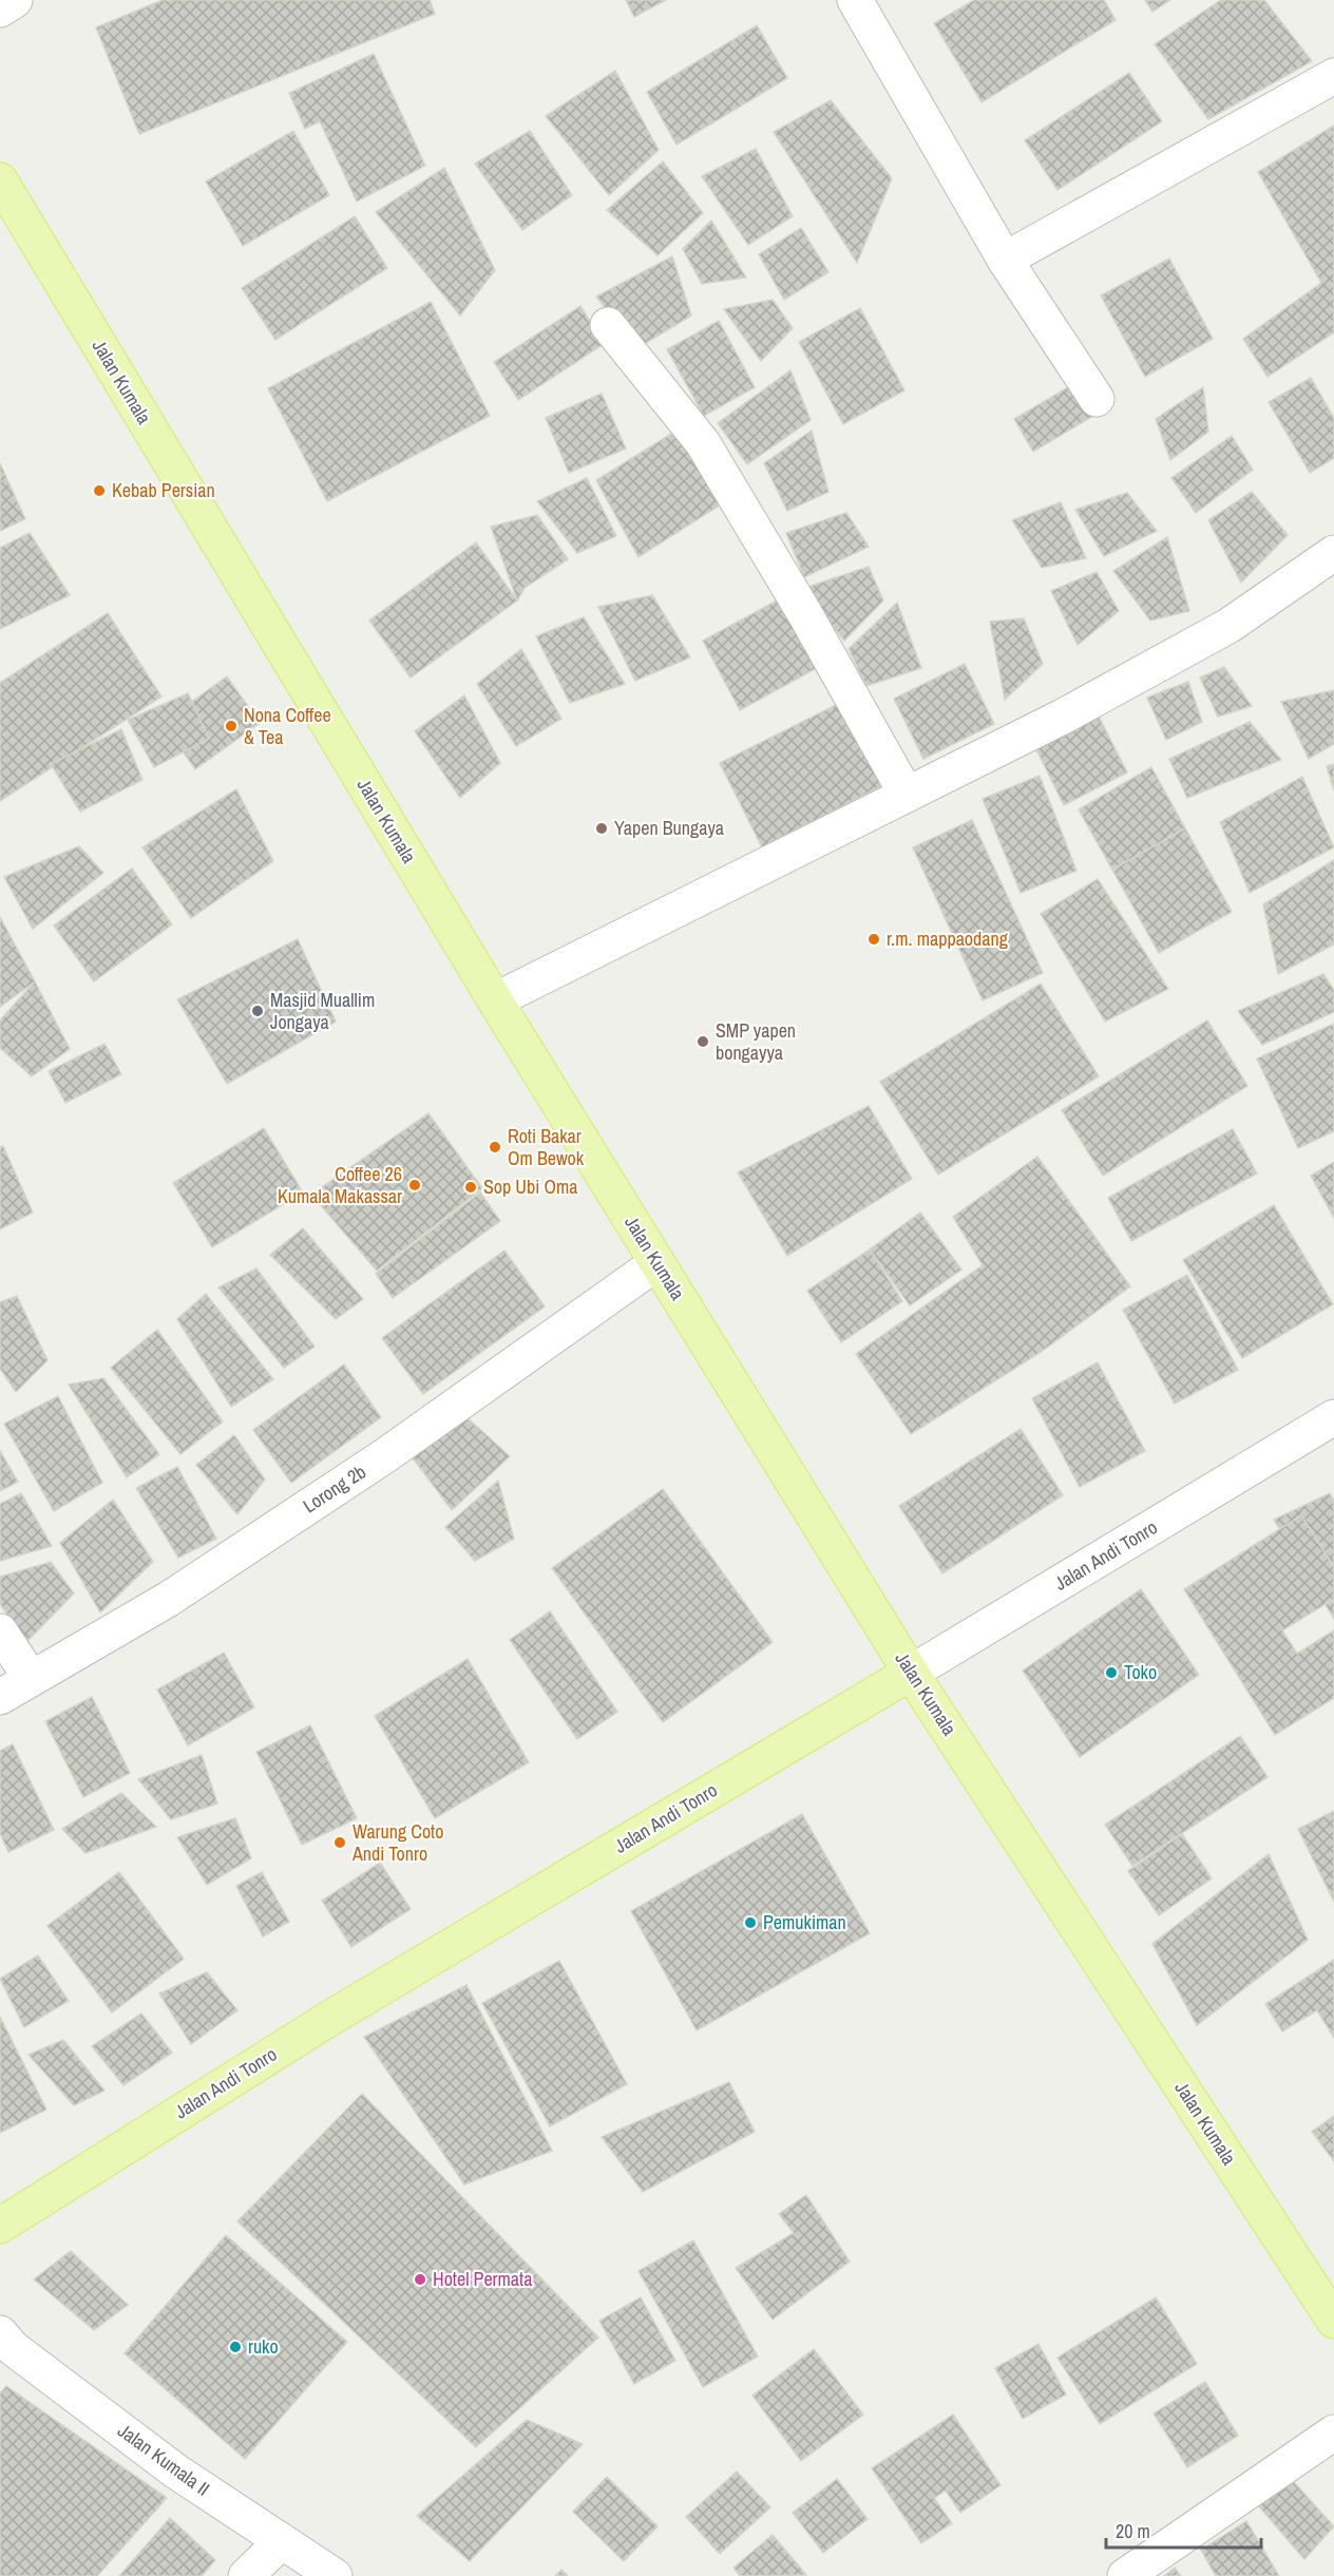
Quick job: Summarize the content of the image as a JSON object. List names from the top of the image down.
{
  "streets": {
    "main road": ["Jalan Kumala", "Jalan Andi Tonro"],
    "street": ["Lorong 2b", "Jalan Kumala II"]
  },
  "crossings": [
    ["Jalan Kumala", "Lorong 2b"],
    ["Jalan Kumala", "Jalan Andi Tonro"]
  ],
  "places": [
    "Kebab Persian",
    "Nona Coffee & Tea",
    "Yapen Bungaya",
    "r.m. mappaodang",
    "Masjid Muallim Jongaya",
    "SMP yapen bongayya",
    "Roti Bakar Om Bewok",
    "Coffee 26 Kumala Makassar",
    "Sop Ubi Oma",
    "Toko",
    "Warung Coto Andi Tonro",
    "Pemukiman",
    "Hotel Permata",
    "ruko"
  ],
  "scale_bar": "20 m"
}
